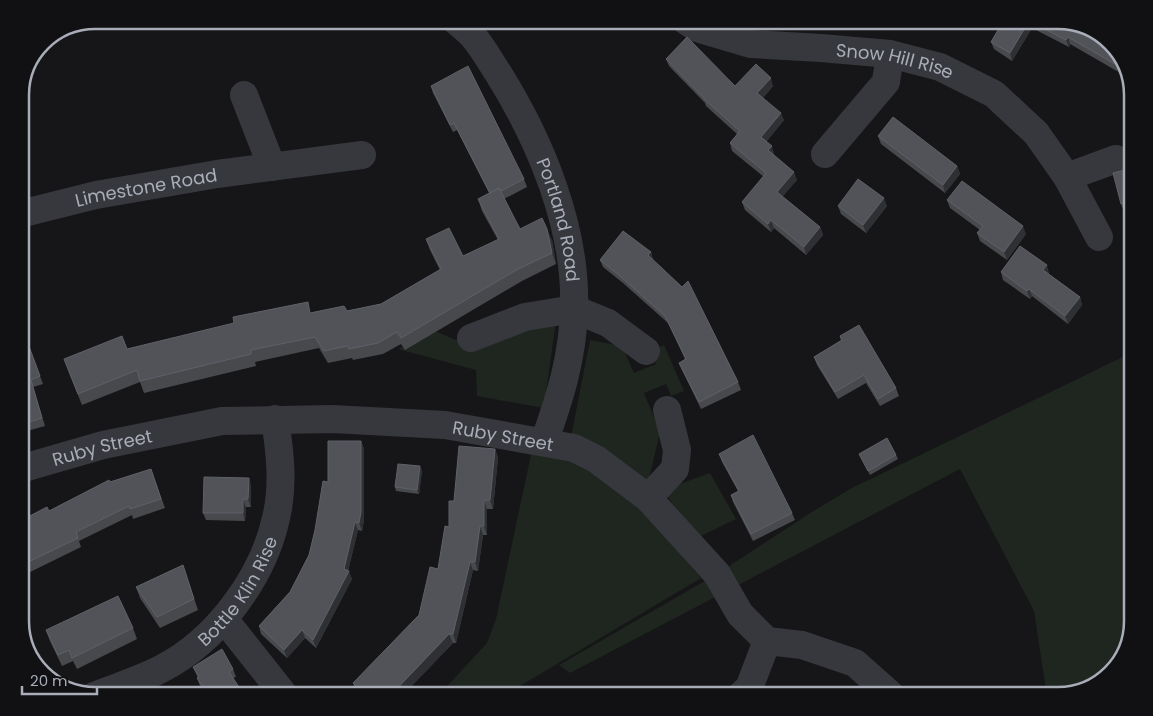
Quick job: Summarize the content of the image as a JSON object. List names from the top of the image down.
{
  "streets": {
    "street": [
      "Snow Hill Rise",
      "Limestone Road",
      "Portland Road",
      "Ruby Street",
      "Bottle Klin Rise"
    ]
  },
  "crossings": [
    ["Portland Road", "Ruby Street"],
    ["Ruby Street", "Bottle Klin Rise"]
  ],
  "scale_bar": "20 m"
}
